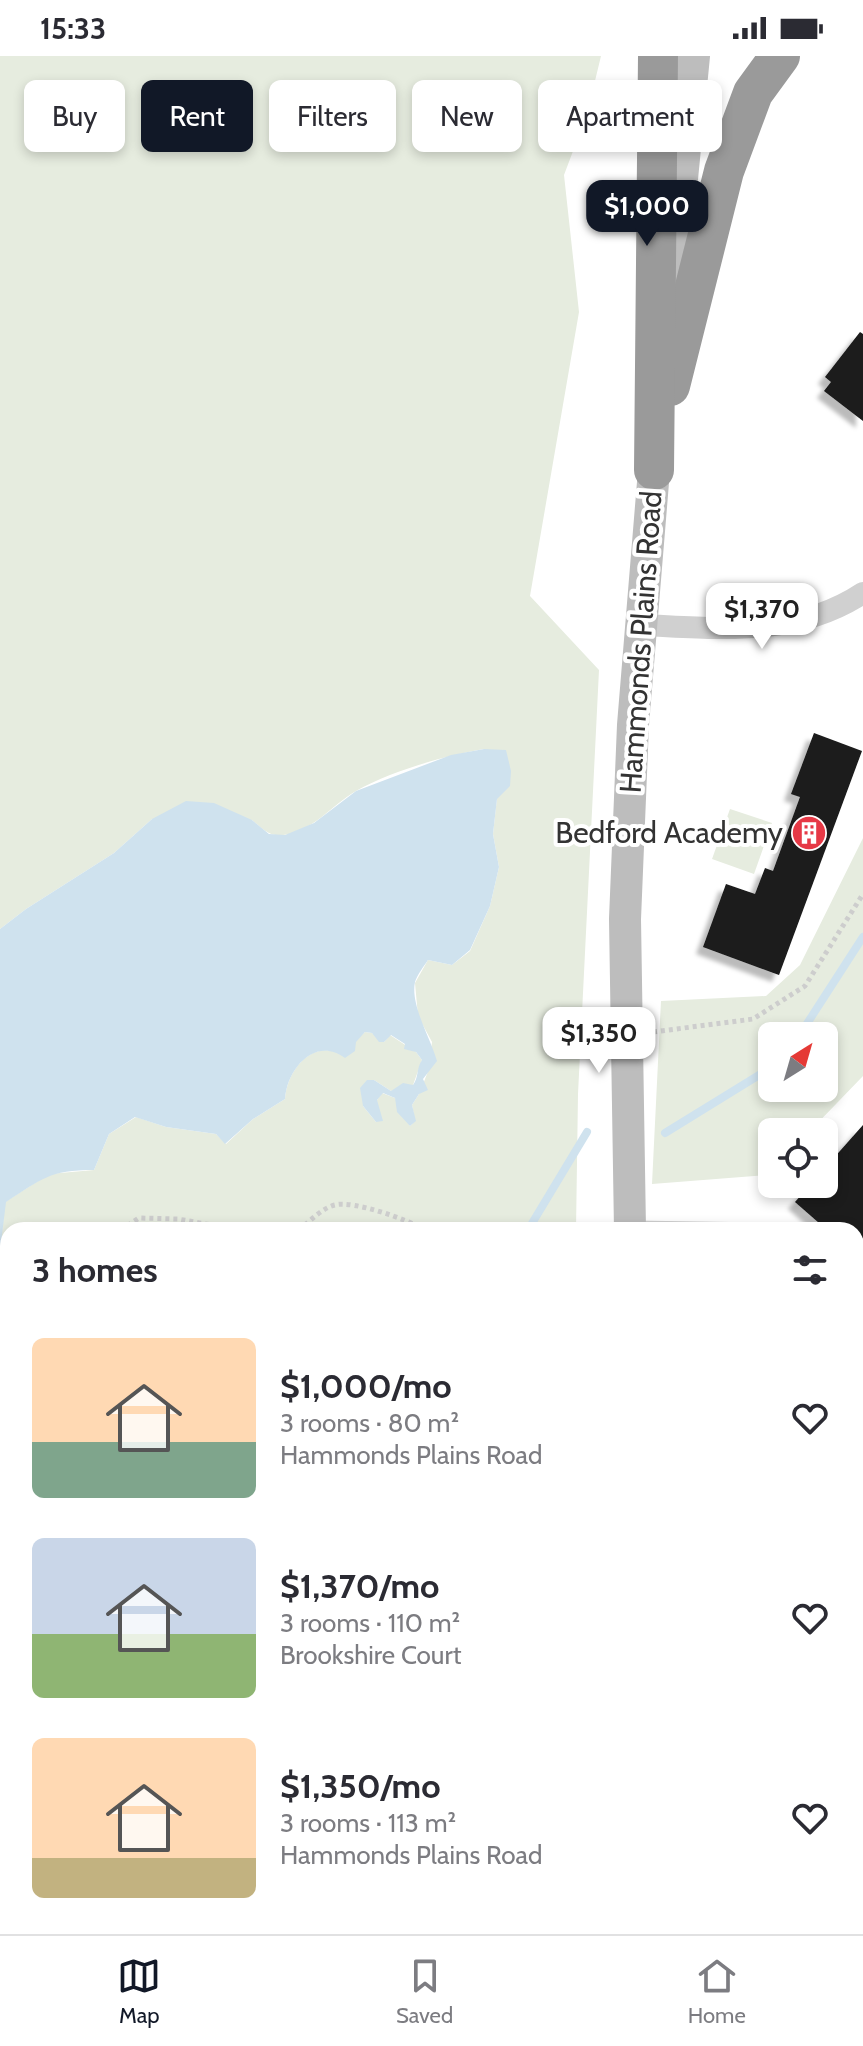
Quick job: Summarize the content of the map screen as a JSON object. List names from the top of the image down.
{
  "streets": {
    "main road": ["Hammonds Plains Road"]
  },
  "places": {
    "building": ["Bedford Academy"]
  },
  "north": "top right",
  "page": {
    "status": "15:33",
    "chip": [
      "Buy",
      "Rent",
      "Filters",
      "New",
      "Apartment"
    ],
    "price": ["$1,000", "$1,370", "$1,350"],
    "heading": "3 homes",
    "list": [
      {
        "name": "$1,000/mo",
        "note": "3 rooms · 80 m² · Hammonds Plains Road"
      },
      {
        "name": "$1,370/mo",
        "note": "3 rooms · 110 m² · Brookshire Court"
      },
      {
        "name": "$1,350/mo",
        "note": "3 rooms · 113 m² · Hammonds Plains Road"
      }
    ],
    "tabs": ["Map", "Saved", "Home"]
  }
}
